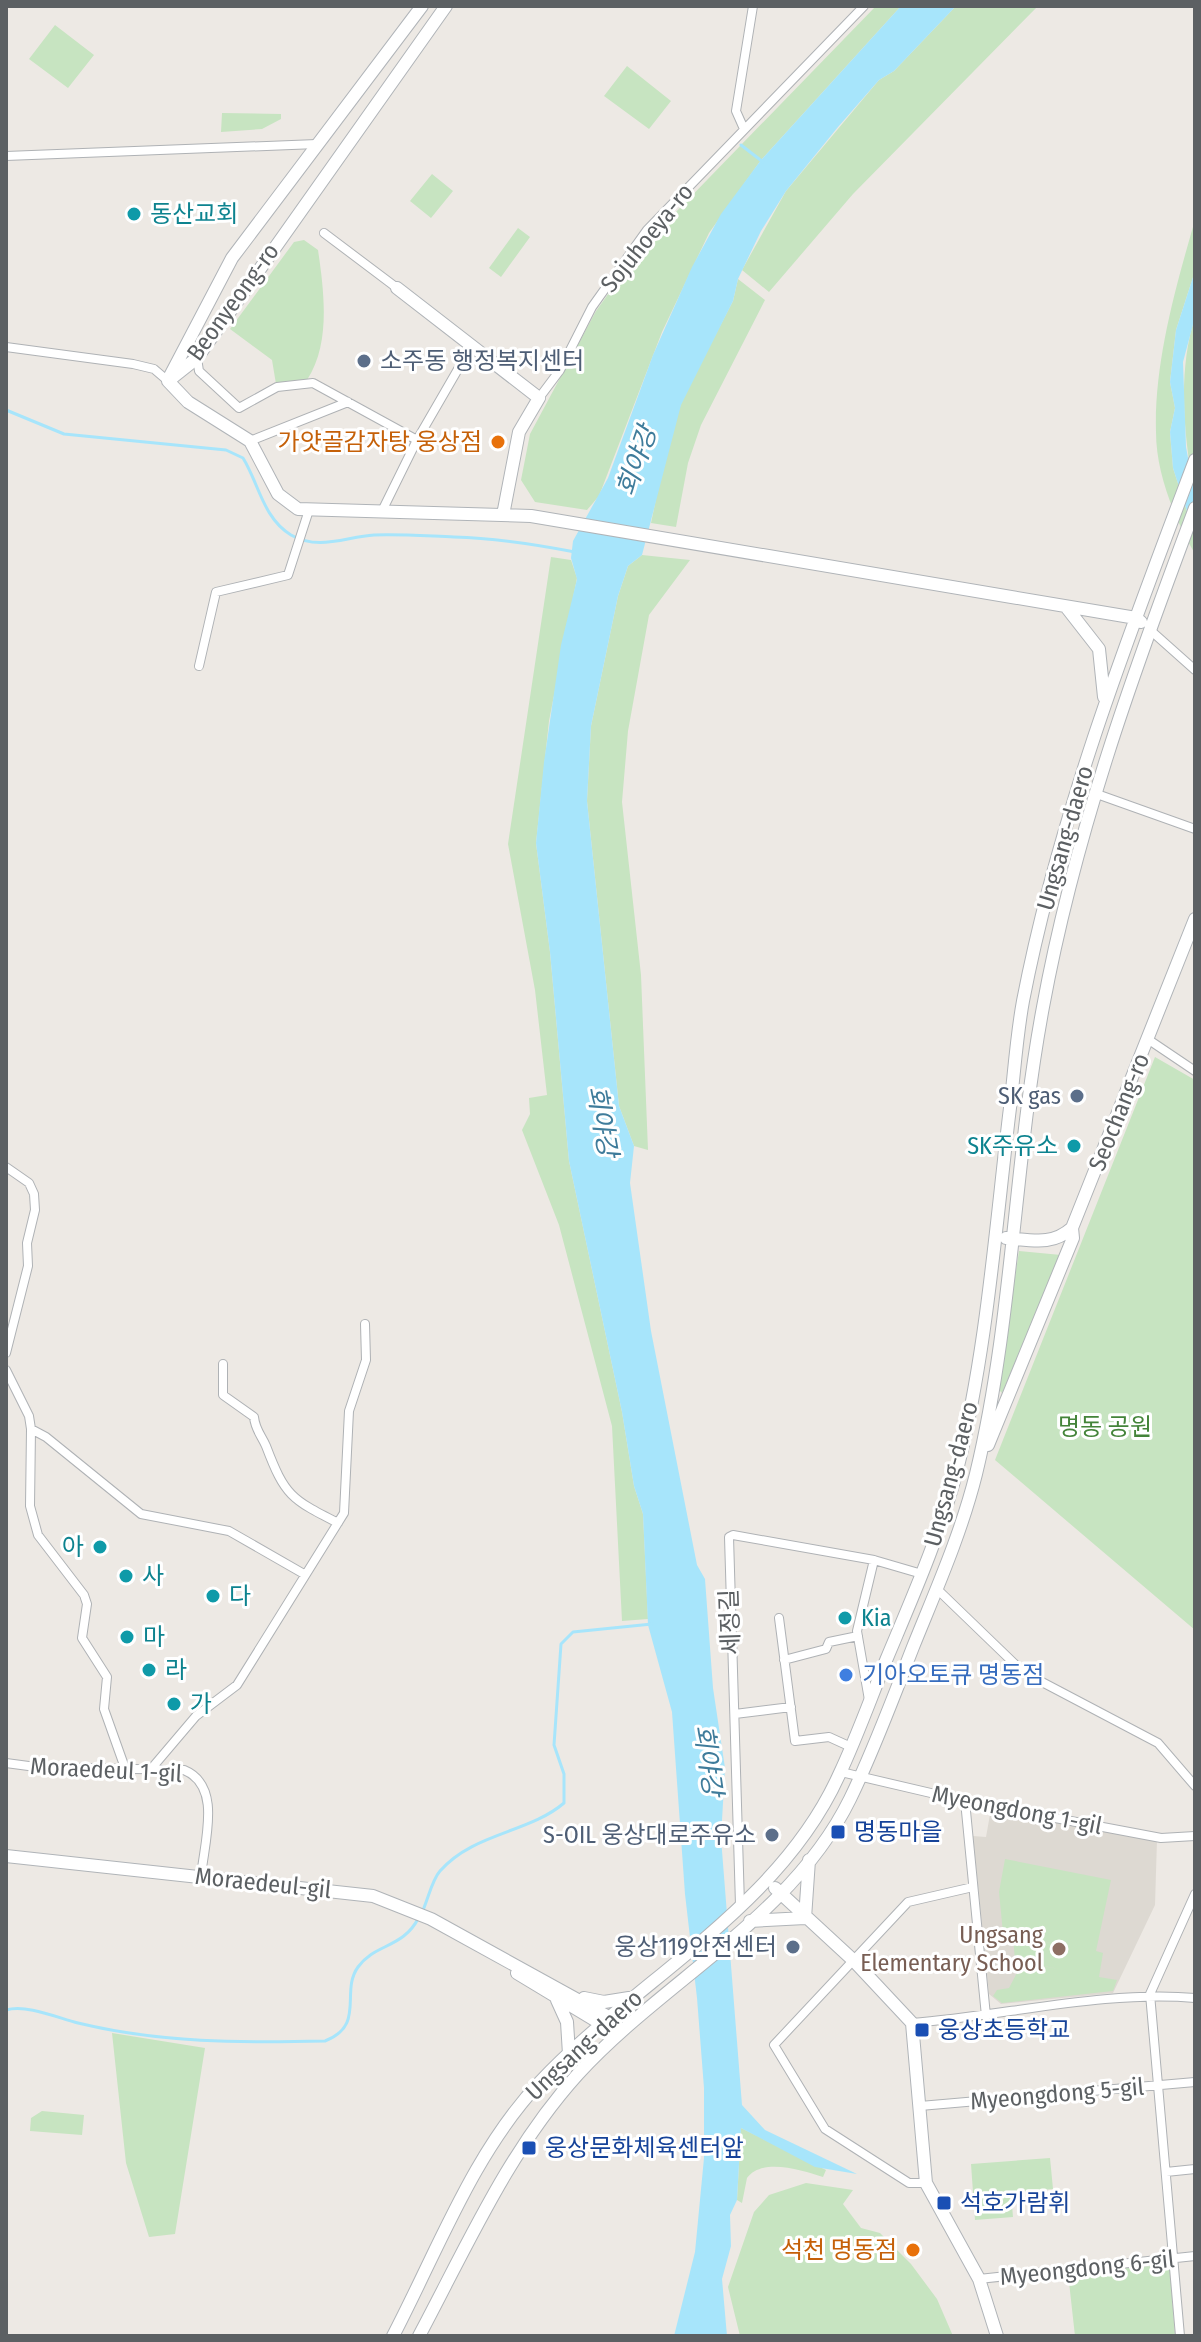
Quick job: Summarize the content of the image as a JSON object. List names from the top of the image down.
{
  "streets": {
    "main road": [
      "Sojuhoeya-ro",
      "Beonyeong-ro",
      "Ungsang-daero",
      "Seochang-ro",
      "Moraedeul-gil"
    ],
    "street": [
      "세정길",
      "Moraedeul 1-gil",
      "Myeongdong 1-gil",
      "Myeongdong 5-gil",
      "Myeongdong 6-gil"
    ]
  },
  "crossings": [
    ["Ungsang-daero", "Seochang-ro"],
    ["Ungsang-daero", "세정길"],
    ["Ungsang-daero", "Myeongdong 1-gil"],
    ["Ungsang-daero", "Moraedeul-gil"],
    ["Moraedeul 1-gil", "Moraedeul-gil"]
  ],
  "water": ["회야강"],
  "parks": ["명동 공원"],
  "places": {
    "other": [
      "동산교회",
      "소주동 행정복지센터",
      "가얏골감자탕 웅상점",
      "SK gas",
      "SK주유소",
      "아",
      "사",
      "다",
      "Kia",
      "마",
      "라",
      "기아오토큐 명동점",
      "가",
      "S-OIL 웅상대로주유소",
      "웅상119안전센터",
      "Ungsang Elementary School",
      "석천 명동점"
    ],
    "transit": [
      "명동마을",
      "웅상초등학교",
      "웅상문화체육센터앞",
      "석호가람휘"
    ]
  }
}
